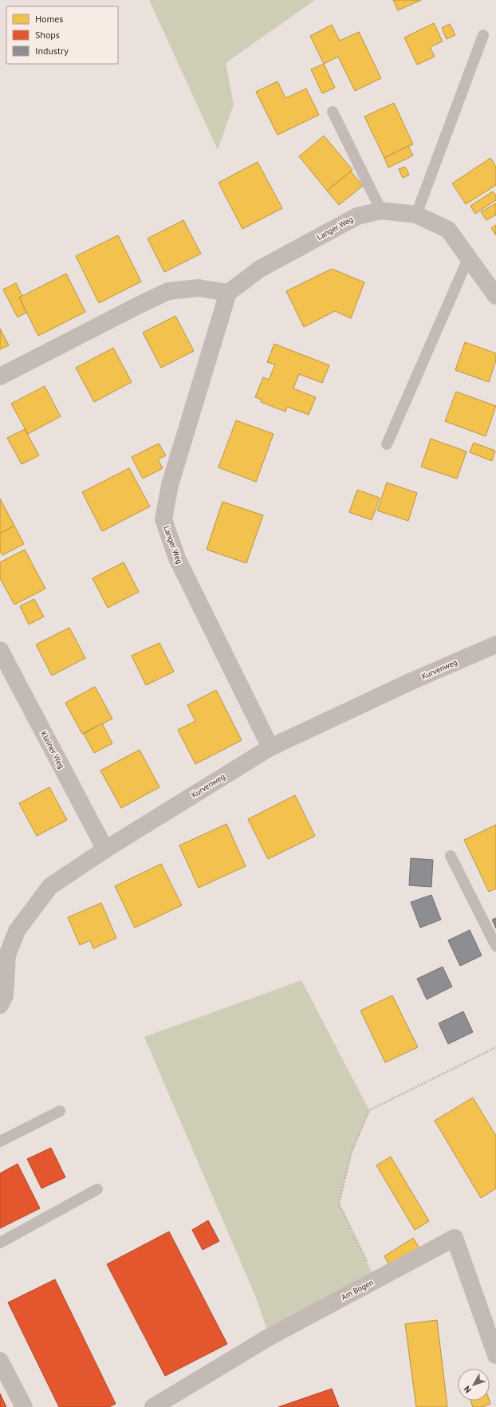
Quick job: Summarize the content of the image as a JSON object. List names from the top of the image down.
{
  "streets": {
    "street": [
      "Langer Weg",
      "Kurvenweg",
      "Kleiner Weg",
      "Am Bogen"
    ]
  },
  "crossings": [
    ["Langer Weg", "Kurvenweg"],
    ["Kurvenweg", "Kleiner Weg"]
  ],
  "legend": ["Homes", "Shops", "Industry"],
  "north": "bottom left"
}
